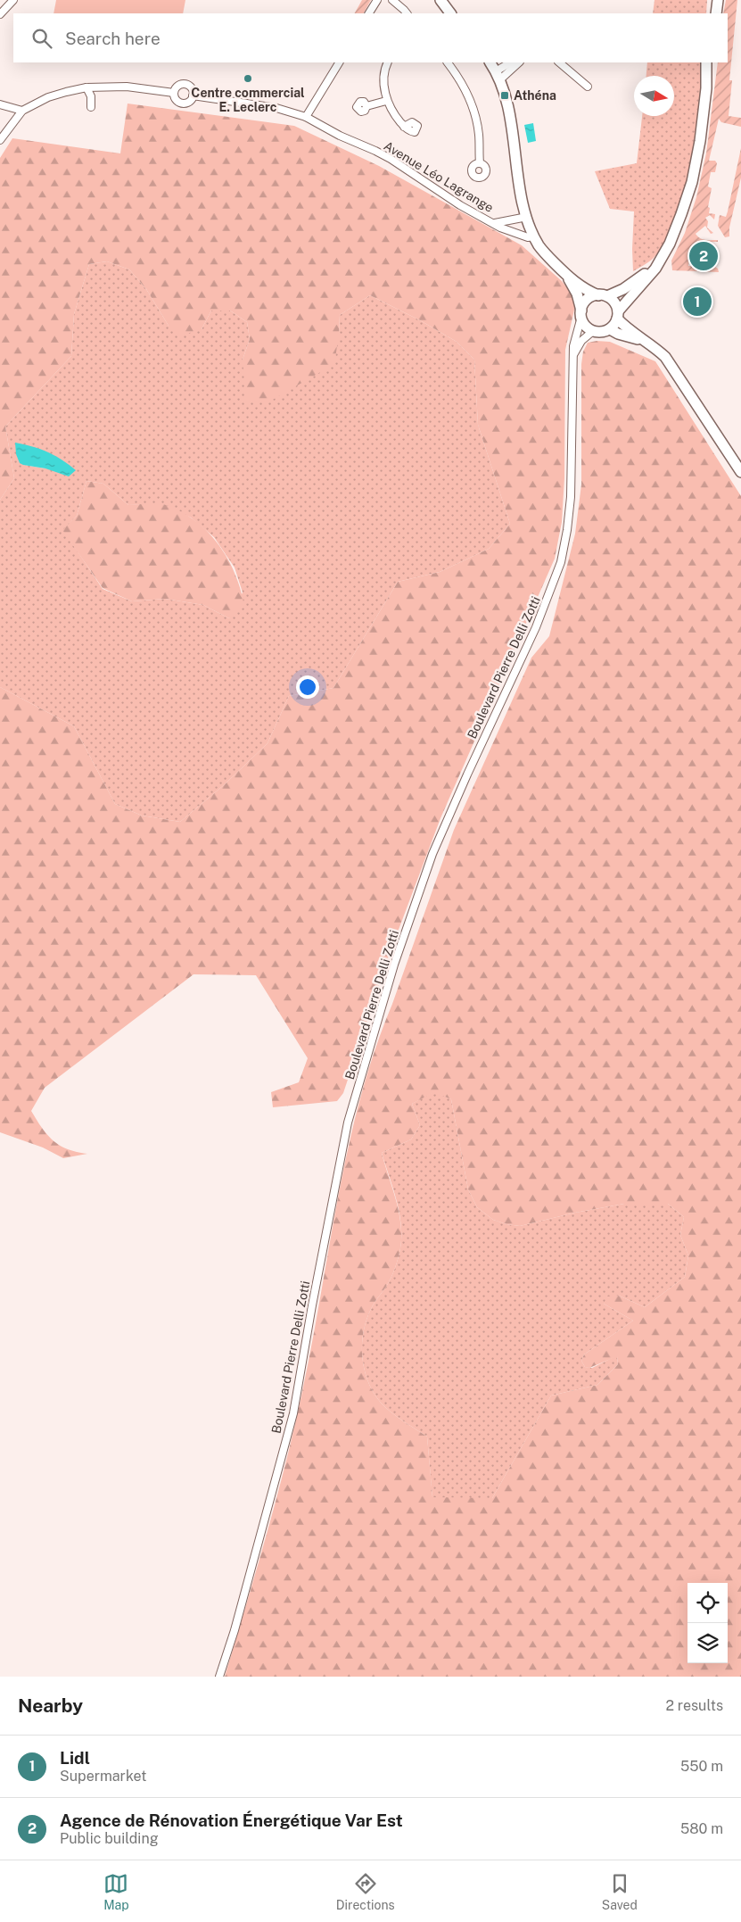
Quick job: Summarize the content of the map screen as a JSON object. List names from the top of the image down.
{
  "streets": {
    "street": ["Avenue Léo Lagrange", "Boulevard Pierre Delli Zotti"]
  },
  "places": {
    "other": ["Centre commercial E. Leclerc"],
    "transit": ["Athéna"]
  },
  "north": "right",
  "page": {
    "search": "Search here",
    "pins": ["2", "1"],
    "heading": ["Nearby", "2 results"],
    "list": [
      {
        "mark": "1",
        "name": "Lidl",
        "note": "Supermarket",
        "value": "550 m"
      },
      {
        "mark": "2",
        "name": "Agence de Rénovation Énergétique Var Est",
        "note": "Public building",
        "value": "580 m"
      }
    ],
    "nav": ["Map", "Directions", "Saved"]
  }
}
